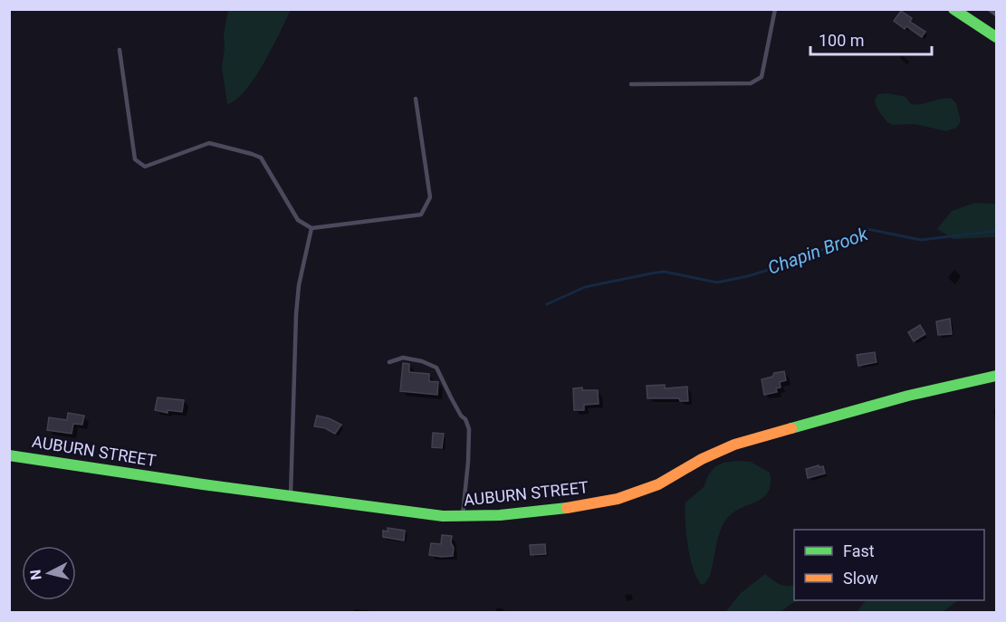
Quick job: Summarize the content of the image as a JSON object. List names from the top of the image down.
{
  "streets": {
    "street": ["AUBURN STREET"]
  },
  "water": ["Chapin Brook"],
  "legend": ["Fast", "Slow"],
  "scale_bar": "100 m",
  "north": "left"
}
